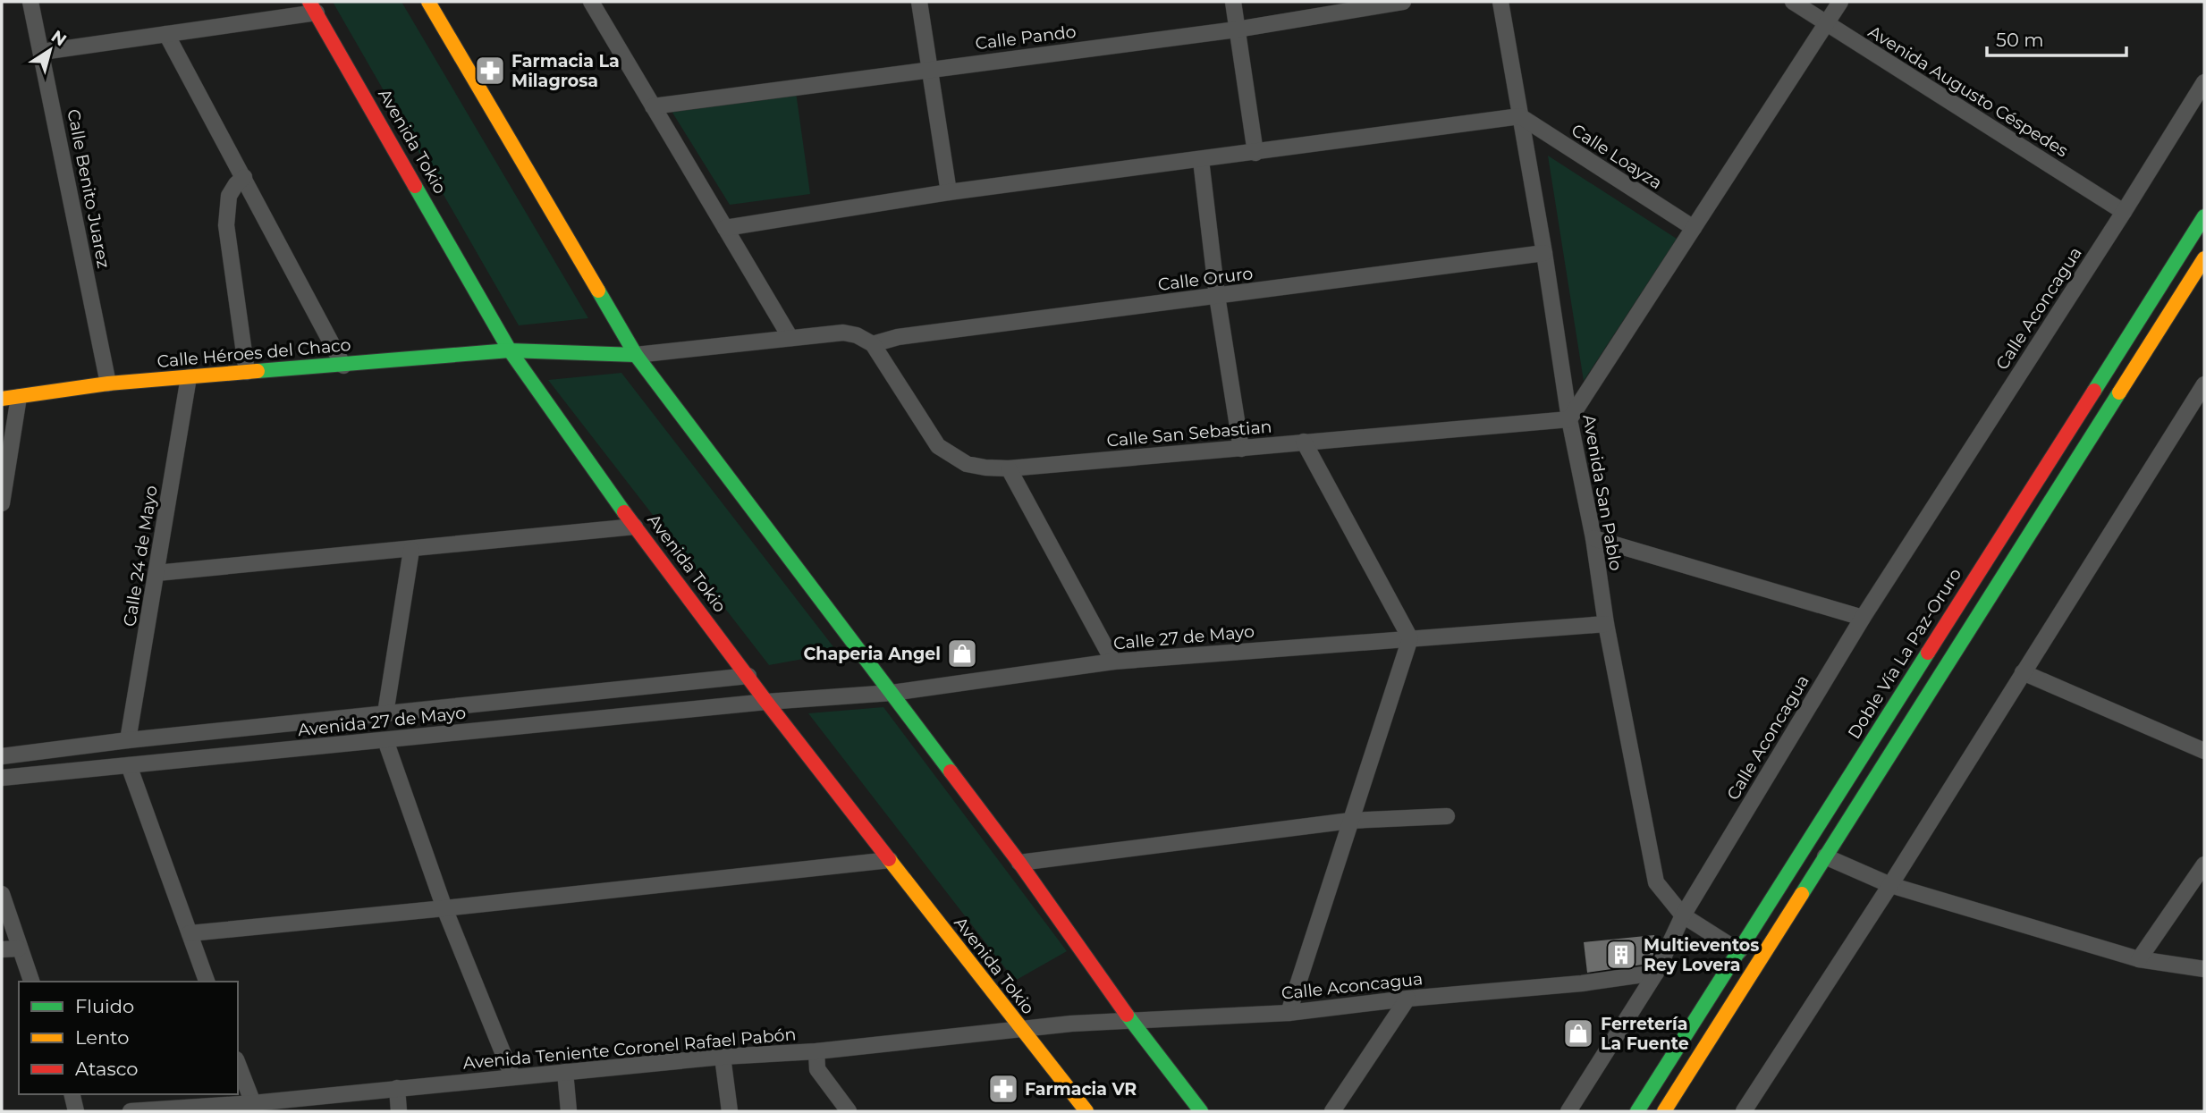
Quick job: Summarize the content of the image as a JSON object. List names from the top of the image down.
{
  "streets": {
    "main road": ["Avenida Tokio", "Calle Héroes del Chaco", "Doble Vía La Paz-Oruro"],
    "street": [
      "Calle Pando",
      "Avenida Augusto Céspedes",
      "Calle Loayza",
      "Calle Benito Juarez",
      "Calle Oruro",
      "Calle Aconcagua",
      "Calle San Sebastian",
      "Avenida San Pablo",
      "Calle 24 de Mayo",
      "Calle 27 de Mayo",
      "Avenida 27 de Mayo",
      "Avenida Teniente Coronel Rafael Pabón"
    ]
  },
  "crossings": [
    ["Avenida Augusto Céspedes", "Calle Aconcagua"],
    ["Avenida Tokio", "Calle Héroes del Chaco"],
    ["Avenida Tokio", "Calle 27 de Mayo"],
    ["Avenida Tokio", "Avenida 27 de Mayo"],
    ["Avenida Tokio", "Avenida Teniente Coronel Rafael Pabón"],
    ["Calle Loayza", "Avenida San Pablo"],
    ["Calle Benito Juarez", "Calle Héroes del Chaco"],
    ["Calle Oruro", "Calle San Sebastian"],
    ["Calle Oruro", "Avenida San Pablo"],
    ["Calle Aconcagua", "Avenida San Pablo"],
    ["Calle Aconcagua", "Avenida Teniente Coronel Rafael Pabón"],
    ["Calle Héroes del Chaco", "Calle 24 de Mayo"],
    ["Calle San Sebastian", "Avenida San Pablo"],
    ["Avenida San Pablo", "Calle 27 de Mayo"],
    ["Avenida San Pablo", "Doble Vía La Paz-Oruro"],
    ["Calle 24 de Mayo", "Avenida 27 de Mayo"],
    ["Calle 27 de Mayo", "Avenida 27 de Mayo"]
  ],
  "places": {
    "pharmacy": ["Farmacia La Milagrosa", "Farmacia VR"],
    "shop": ["Chaperia Angel", "Ferretería La Fuente"],
    "building": ["Multieventos Rey Lovera"]
  },
  "legend": ["Fluido", "Lento", "Atasco"],
  "scale_bar": "50 m",
  "north": "top right"
}
